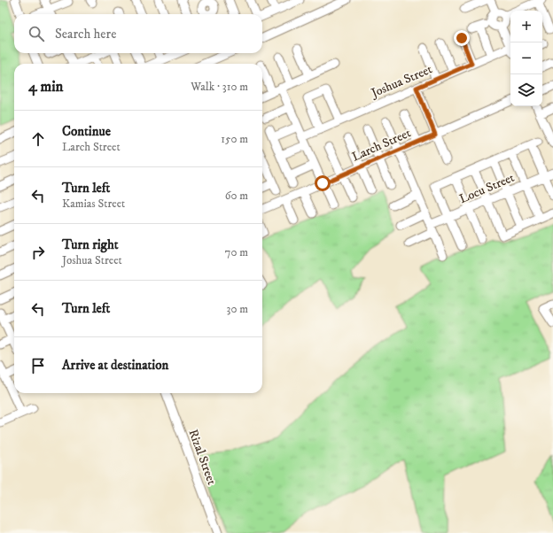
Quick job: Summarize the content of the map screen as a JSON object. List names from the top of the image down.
{
  "streets": {
    "street": [
      "Joshua Street",
      "Larch Street",
      "Locu Street",
      "Rizal Street"
    ]
  },
  "page": {
    "map_buttons": ["+", "−"],
    "search": "Search here",
    "heading": ["4 min", "Walk · 310 m"],
    "list": [
      ["Continue", "Larch Street", "150 m"],
      ["Turn left", "Kamias Street", "60 m"],
      ["Turn right", "Joshua Street", "70 m"],
      ["Turn left", "30 m"],
      "Arrive at destination"
    ]
  }
}
